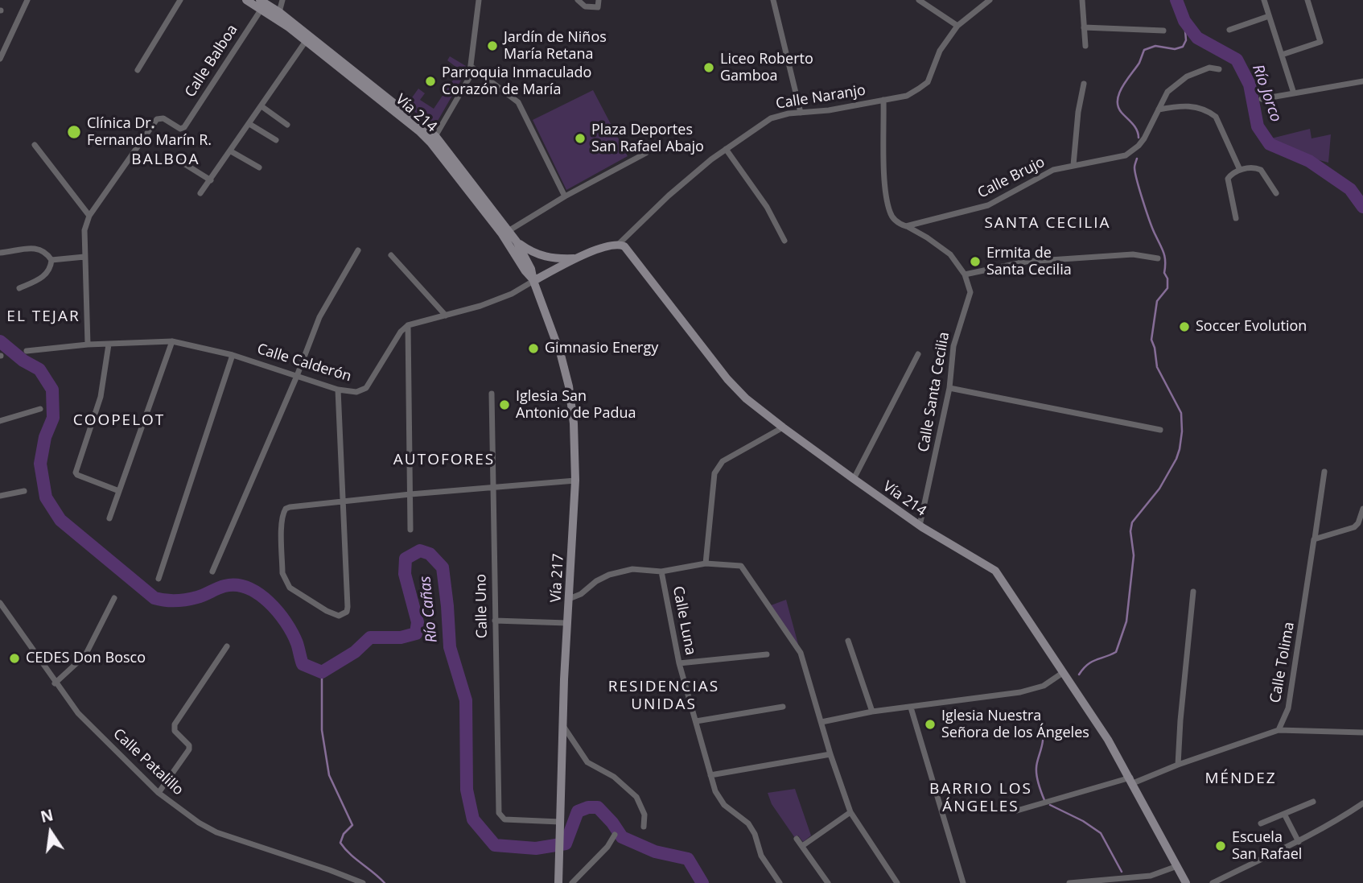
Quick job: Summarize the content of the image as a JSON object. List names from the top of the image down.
{
  "streets": {
    "main road": ["Vía 214", "Vía 217"],
    "street": [
      "Calle Balboa",
      "Calle Naranjo",
      "Calle Brujo",
      "Calle Calderón",
      "Calle Santa Cecilia",
      "Calle Uno",
      "Calle Luna",
      "Calle Tolima",
      "Calle Patalillo"
    ]
  },
  "crossings": [
    ["Calle Balboa", "Vía 214"],
    ["Calle Balboa", "Calle Calderón"],
    ["Calle Naranjo", "Vía 214"],
    ["Vía 214", "Calle Santa Cecilia"],
    ["Vía 214", "Vía 217"],
    ["Vía 217", "Calle Uno"]
  ],
  "districts": [
    "BALBOA",
    "SANTA CECILIA",
    "EL TEJAR",
    "COOPELOT",
    "AUTOFORES",
    "RESIDENCIAS UNIDAS",
    "MÉNDEZ",
    "BARRIO LOS ÁNGELES"
  ],
  "water": ["Río Jorco", "Río Cañas"],
  "places": [
    "Jardín de Niños María Retana",
    "Liceo Roberto Gamboa",
    "Parroquia Inmaculado Corazón de María",
    "Clínica Dr. Fernando Marín R.",
    "Plaza Deportes San Rafael Abajo",
    "Ermita de Santa Cecilia",
    "Soccer Evolution",
    "Gimnasio Energy",
    "Iglesia San Antonio de Padua",
    "CEDES Don Bosco",
    "Iglesia Nuestra Señora de los Ángeles",
    "Escuela San Rafael"
  ],
  "north": "top"
}
